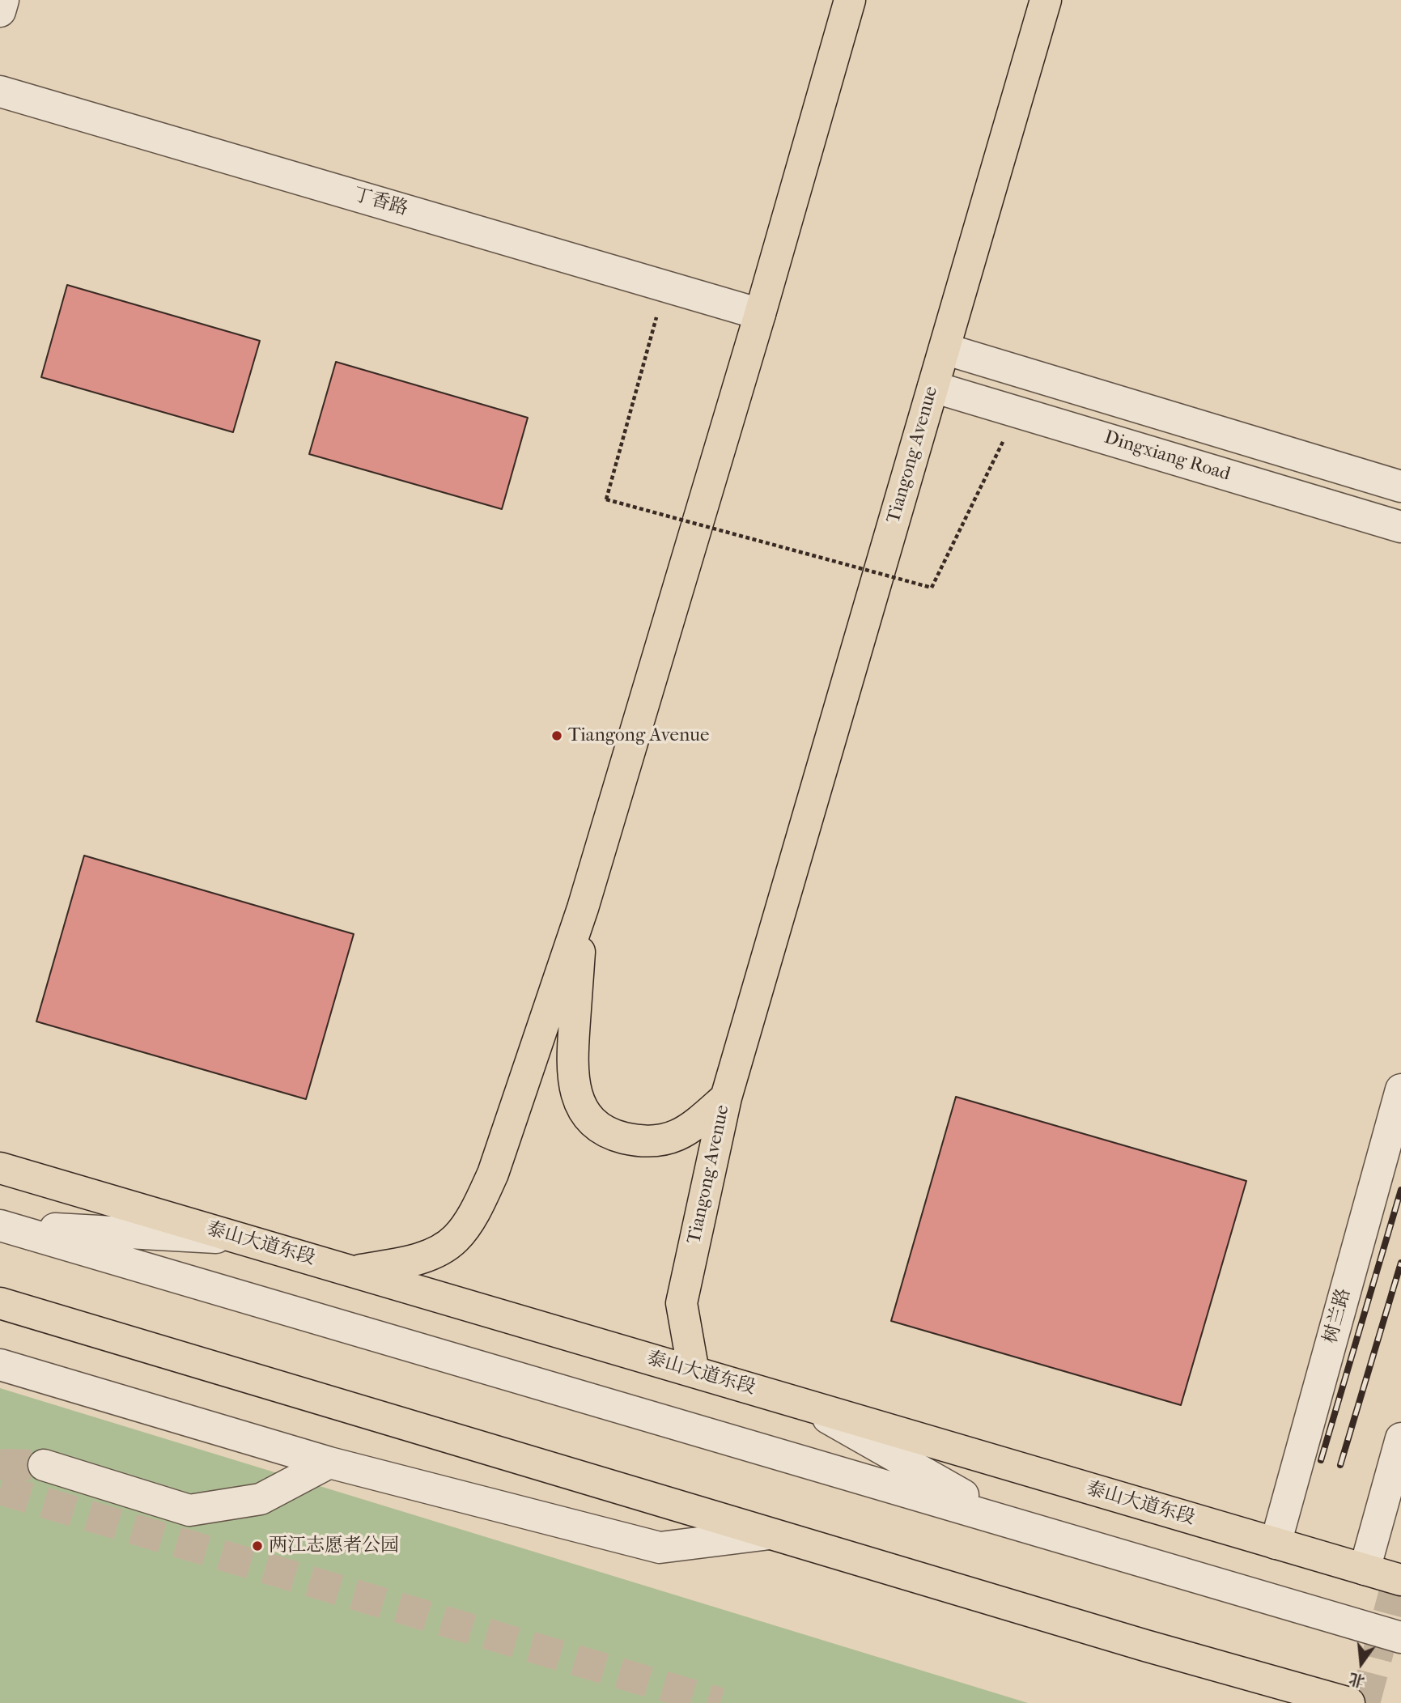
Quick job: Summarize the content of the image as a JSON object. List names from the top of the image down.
{
  "streets": {
    "main road": ["Tiangong Avenue", "泰山大道东段"],
    "street": ["丁香路", "Dingxiang Road", "树兰路"]
  },
  "crossings": [
    ["Tiangong Avenue", "Dingxiang Road"],
    ["Tiangong Avenue", "泰山大道东段"],
    ["泰山大道东段", "树兰路"]
  ],
  "places": ["Tiangong Avenue", "两江志愿者公园"],
  "north": "bottom"
}
